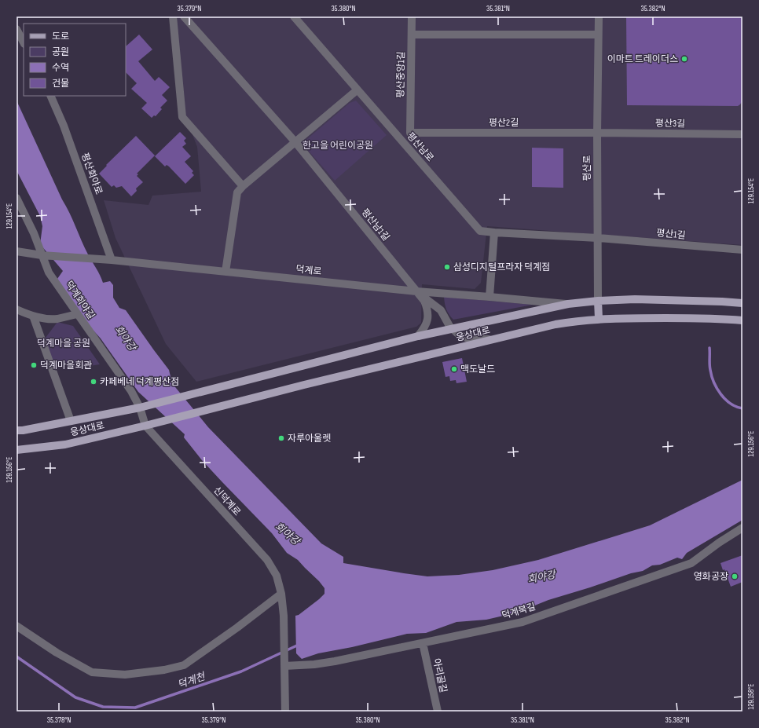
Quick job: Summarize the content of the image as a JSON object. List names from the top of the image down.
{
  "streets": {
    "main road": ["평산로", "웅상대로"],
    "street": [
      "평산중앙1길",
      "평산2길",
      "평산3길",
      "평산남로",
      "평산회야로",
      "평산남1길",
      "평산1길",
      "덕계로",
      "덕계회야길",
      "신덕계로",
      "덕계북길",
      "아리골길"
    ]
  },
  "crossings": [
    ["평산중앙1길", "평산2길"],
    ["평산2길", "평산3길"],
    ["평산2길", "평산로"],
    ["평산3길", "평산로"],
    ["평산남로", "평산로"],
    ["평산남로", "평산1길"],
    ["평산로", "평산1길"],
    ["평산로", "웅상대로"],
    ["평산회야로", "덕계로"],
    ["평산남1길", "덕계로"],
    ["덕계로", "덕계회야길"],
    ["덕계회야길", "신덕계로"],
    ["웅상대로", "신덕계로"],
    ["신덕계로", "덕계북길"],
    ["덕계북길", "아리골길"]
  ],
  "water": ["회야강", "덕계천"],
  "parks": ["한고을 어린이공원", "덕계마을 공원"],
  "places": [
    "이마트 트레이더스",
    "삼성디지털프라자 덕계점",
    "덕계마을회관",
    "맥도날드",
    "카페베네 덕계평산점",
    "자루아울렛",
    "영화공장"
  ],
  "legend": [
    "도로",
    "공원",
    "수역",
    "건물"
  ],
  "coordinates": [
    "35.379°N",
    "35.380°N",
    "35.381°N",
    "35.382°N",
    "129.154°E",
    "129.156°E",
    "129.158°E",
    "35.378°N"
  ]
}
